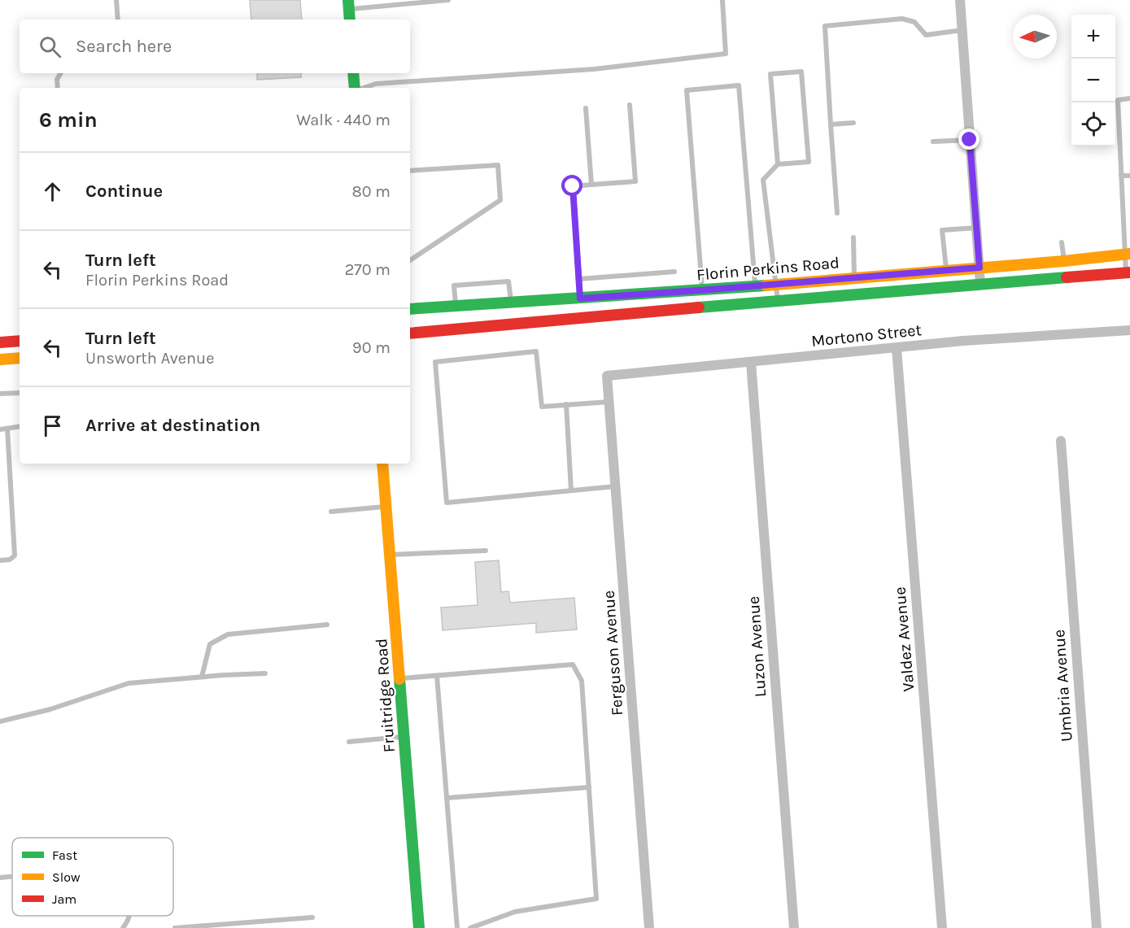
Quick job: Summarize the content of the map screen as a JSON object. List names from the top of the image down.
{
  "streets": {
    "main road": ["Florin Perkins Road", "Fruitridge Road"],
    "street": [
      "Mortono Street",
      "Valdez Avenue",
      "Luzon Avenue",
      "Ferguson Avenue",
      "Umbria Avenue"
    ]
  },
  "crossings": [
    ["Mortono Street", "Valdez Avenue"],
    ["Mortono Street", "Luzon Avenue"],
    ["Mortono Street", "Ferguson Avenue"]
  ],
  "legend": ["Fast", "Slow", "Jam"],
  "north": "left",
  "page": {
    "map_buttons": ["+", "−"],
    "search": "Search here",
    "heading": ["6 min", "Walk · 440 m"],
    "list": [
      ["Continue", "80 m"],
      ["Turn left", "Florin Perkins Road", "270 m"],
      ["Turn left", "Unsworth Avenue", "90 m"],
      "Arrive at destination"
    ]
  }
}
